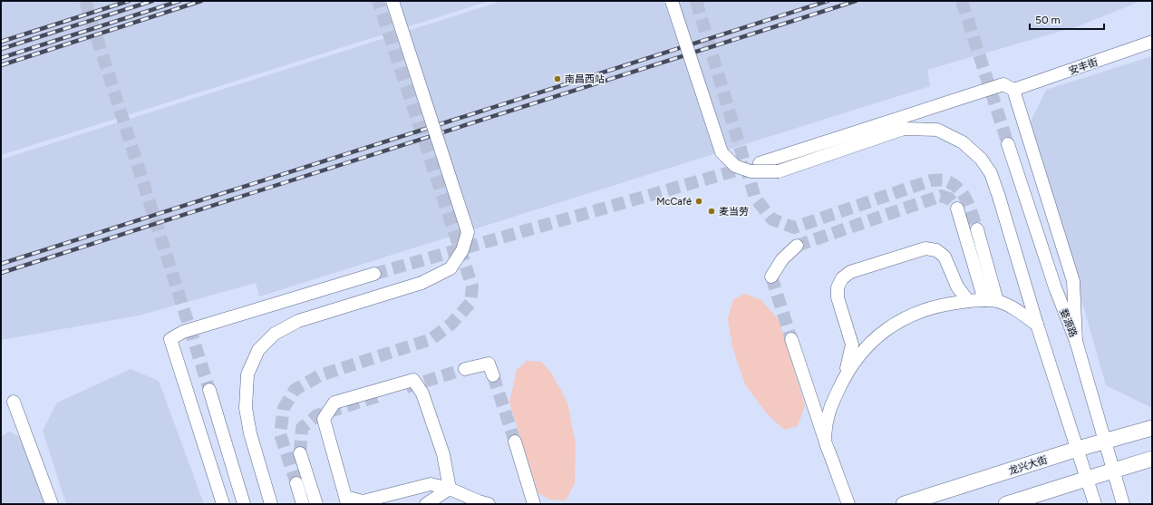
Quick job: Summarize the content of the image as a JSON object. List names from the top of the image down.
{
  "streets": {
    "main road": ["龙兴大街"],
    "street": ["安丰街", "婺源路"]
  },
  "crossings": [
    ["婺源路", "龙兴大街"]
  ],
  "places": ["南昌西站", "McCafé", "麦当劳"],
  "scale_bar": "50 m"
}
